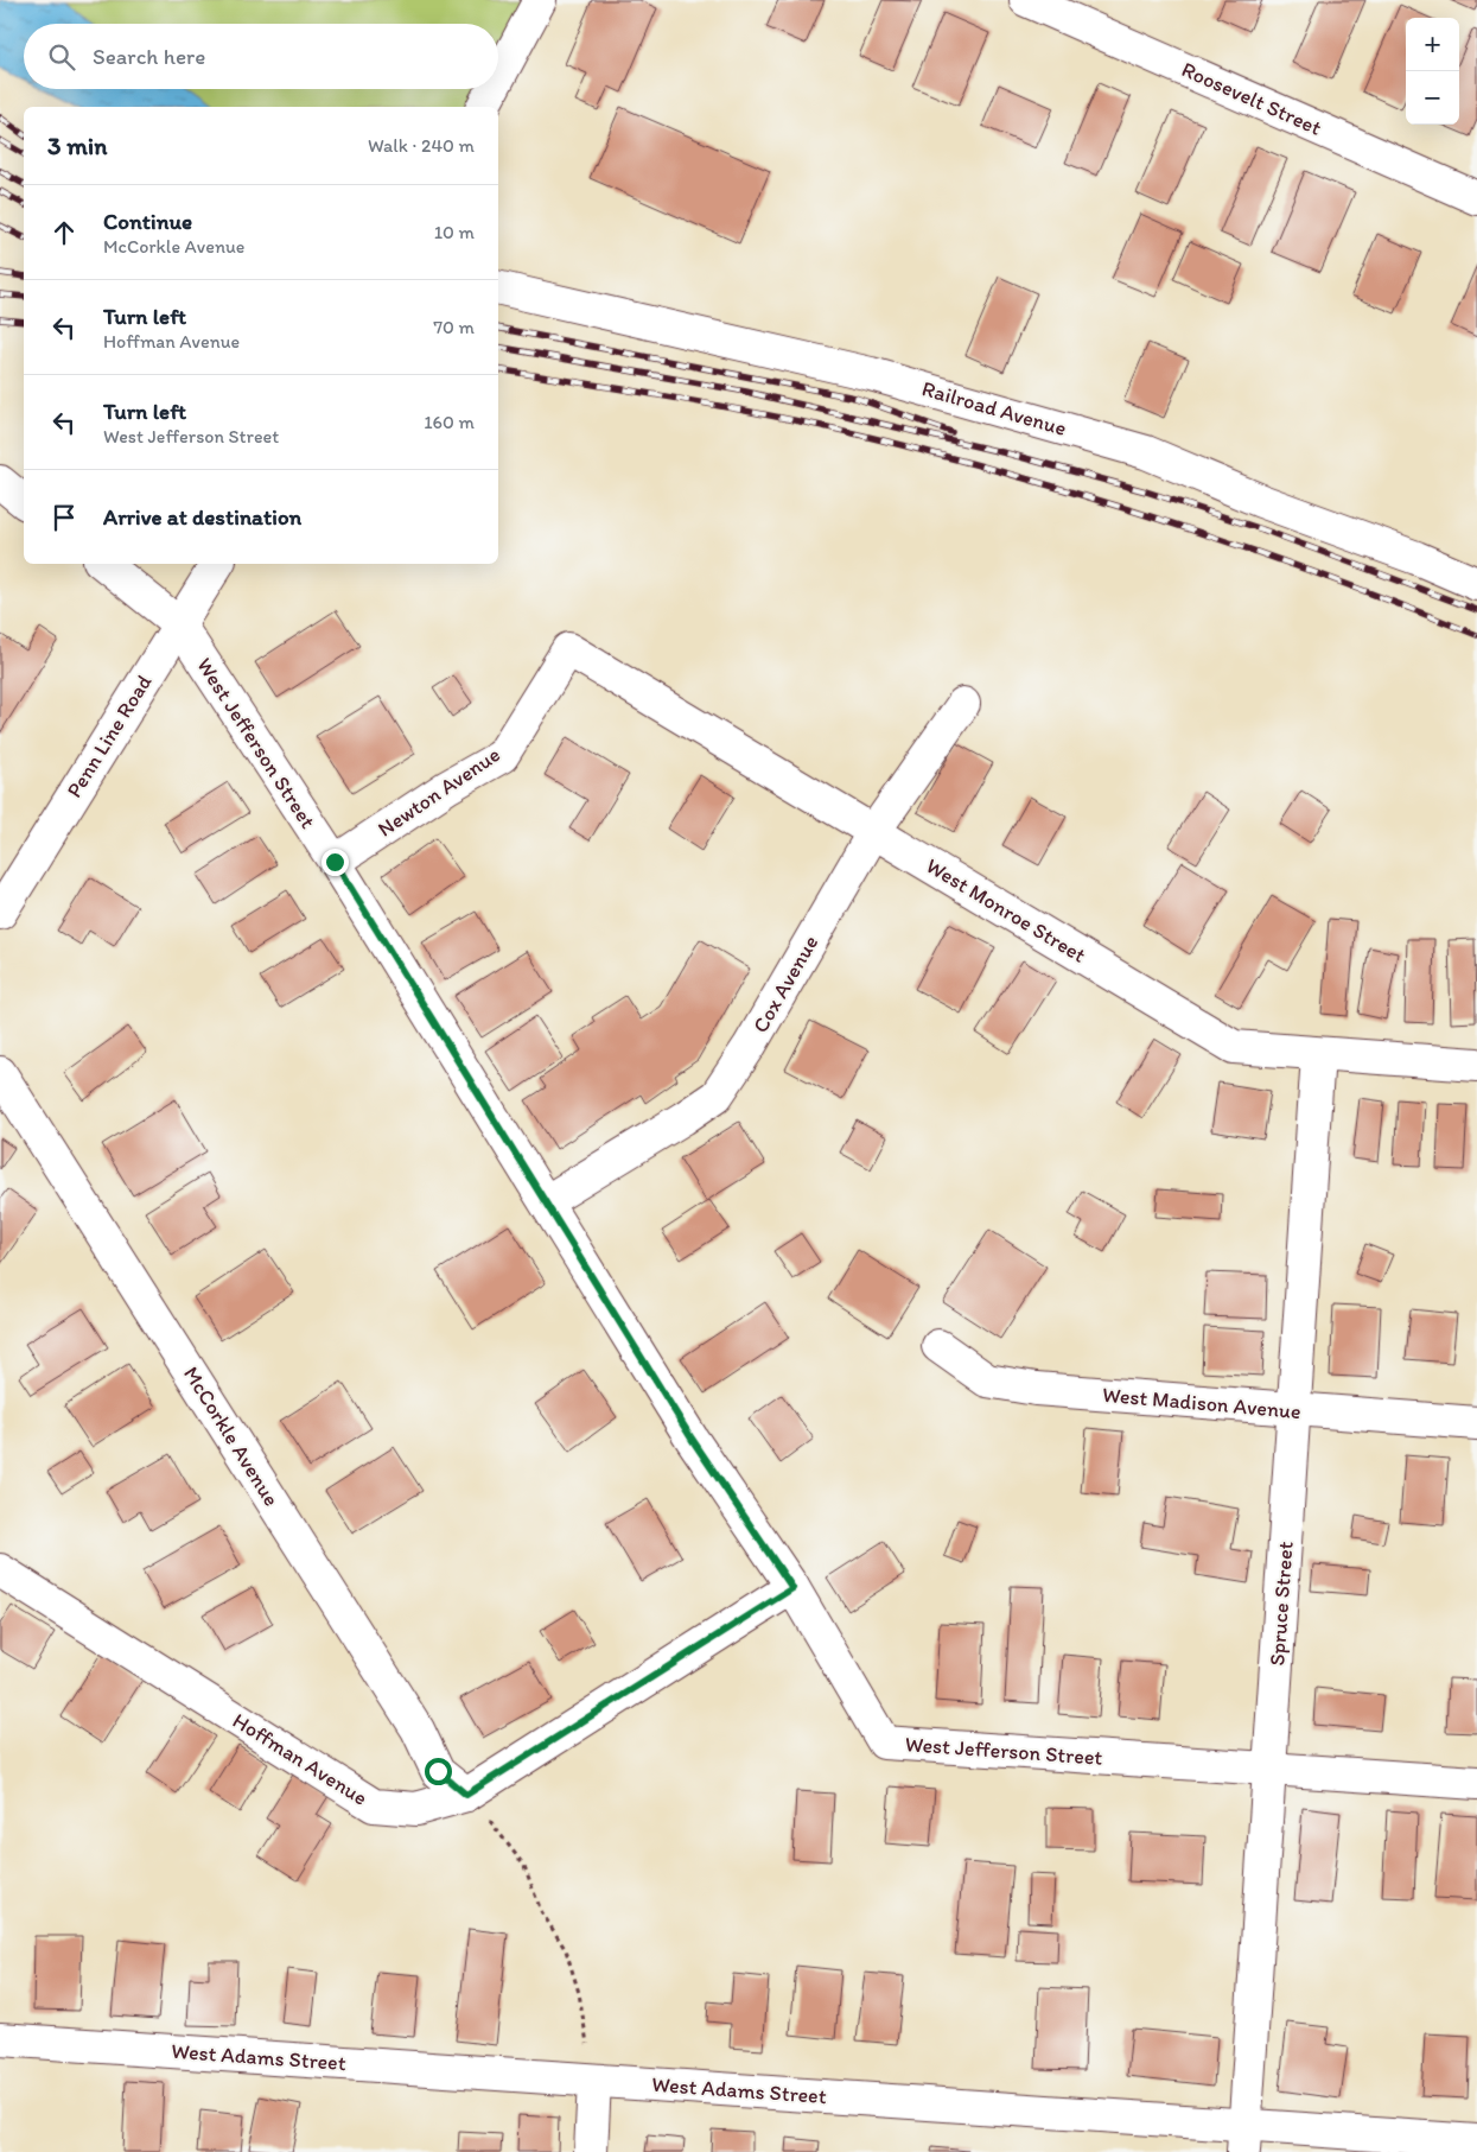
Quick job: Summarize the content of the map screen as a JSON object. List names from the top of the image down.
{
  "streets": {
    "street": [
      "Roosevelt Street",
      "Railroad Avenue",
      "Penn Line Road",
      "West Jefferson Street",
      "Newton Avenue",
      "West Monroe Street",
      "Cox Avenue",
      "West Madison Avenue",
      "McCorkle Avenue",
      "Spruce Street",
      "Hoffman Avenue",
      "West Adams Street"
    ]
  },
  "crossings": [
    ["Penn Line Road", "West Jefferson Street"],
    ["West Jefferson Street", "Newton Avenue"],
    ["West Jefferson Street", "Cox Avenue"],
    ["West Jefferson Street", "Spruce Street"],
    ["West Jefferson Street", "Hoffman Avenue"],
    ["Newton Avenue", "West Monroe Street"],
    ["West Monroe Street", "Cox Avenue"],
    ["West Monroe Street", "Spruce Street"],
    ["West Madison Avenue", "Spruce Street"],
    ["McCorkle Avenue", "Hoffman Avenue"],
    ["Spruce Street", "West Adams Street"]
  ],
  "page": {
    "map_buttons": ["+", "−"],
    "search": "Search here",
    "heading": ["3 min", "Walk · 240 m"],
    "list": [
      ["Continue", "McCorkle Avenue", "10 m"],
      ["Turn left", "Hoffman Avenue", "70 m"],
      ["Turn left", "West Jefferson Street", "160 m"],
      "Arrive at destination"
    ]
  }
}
